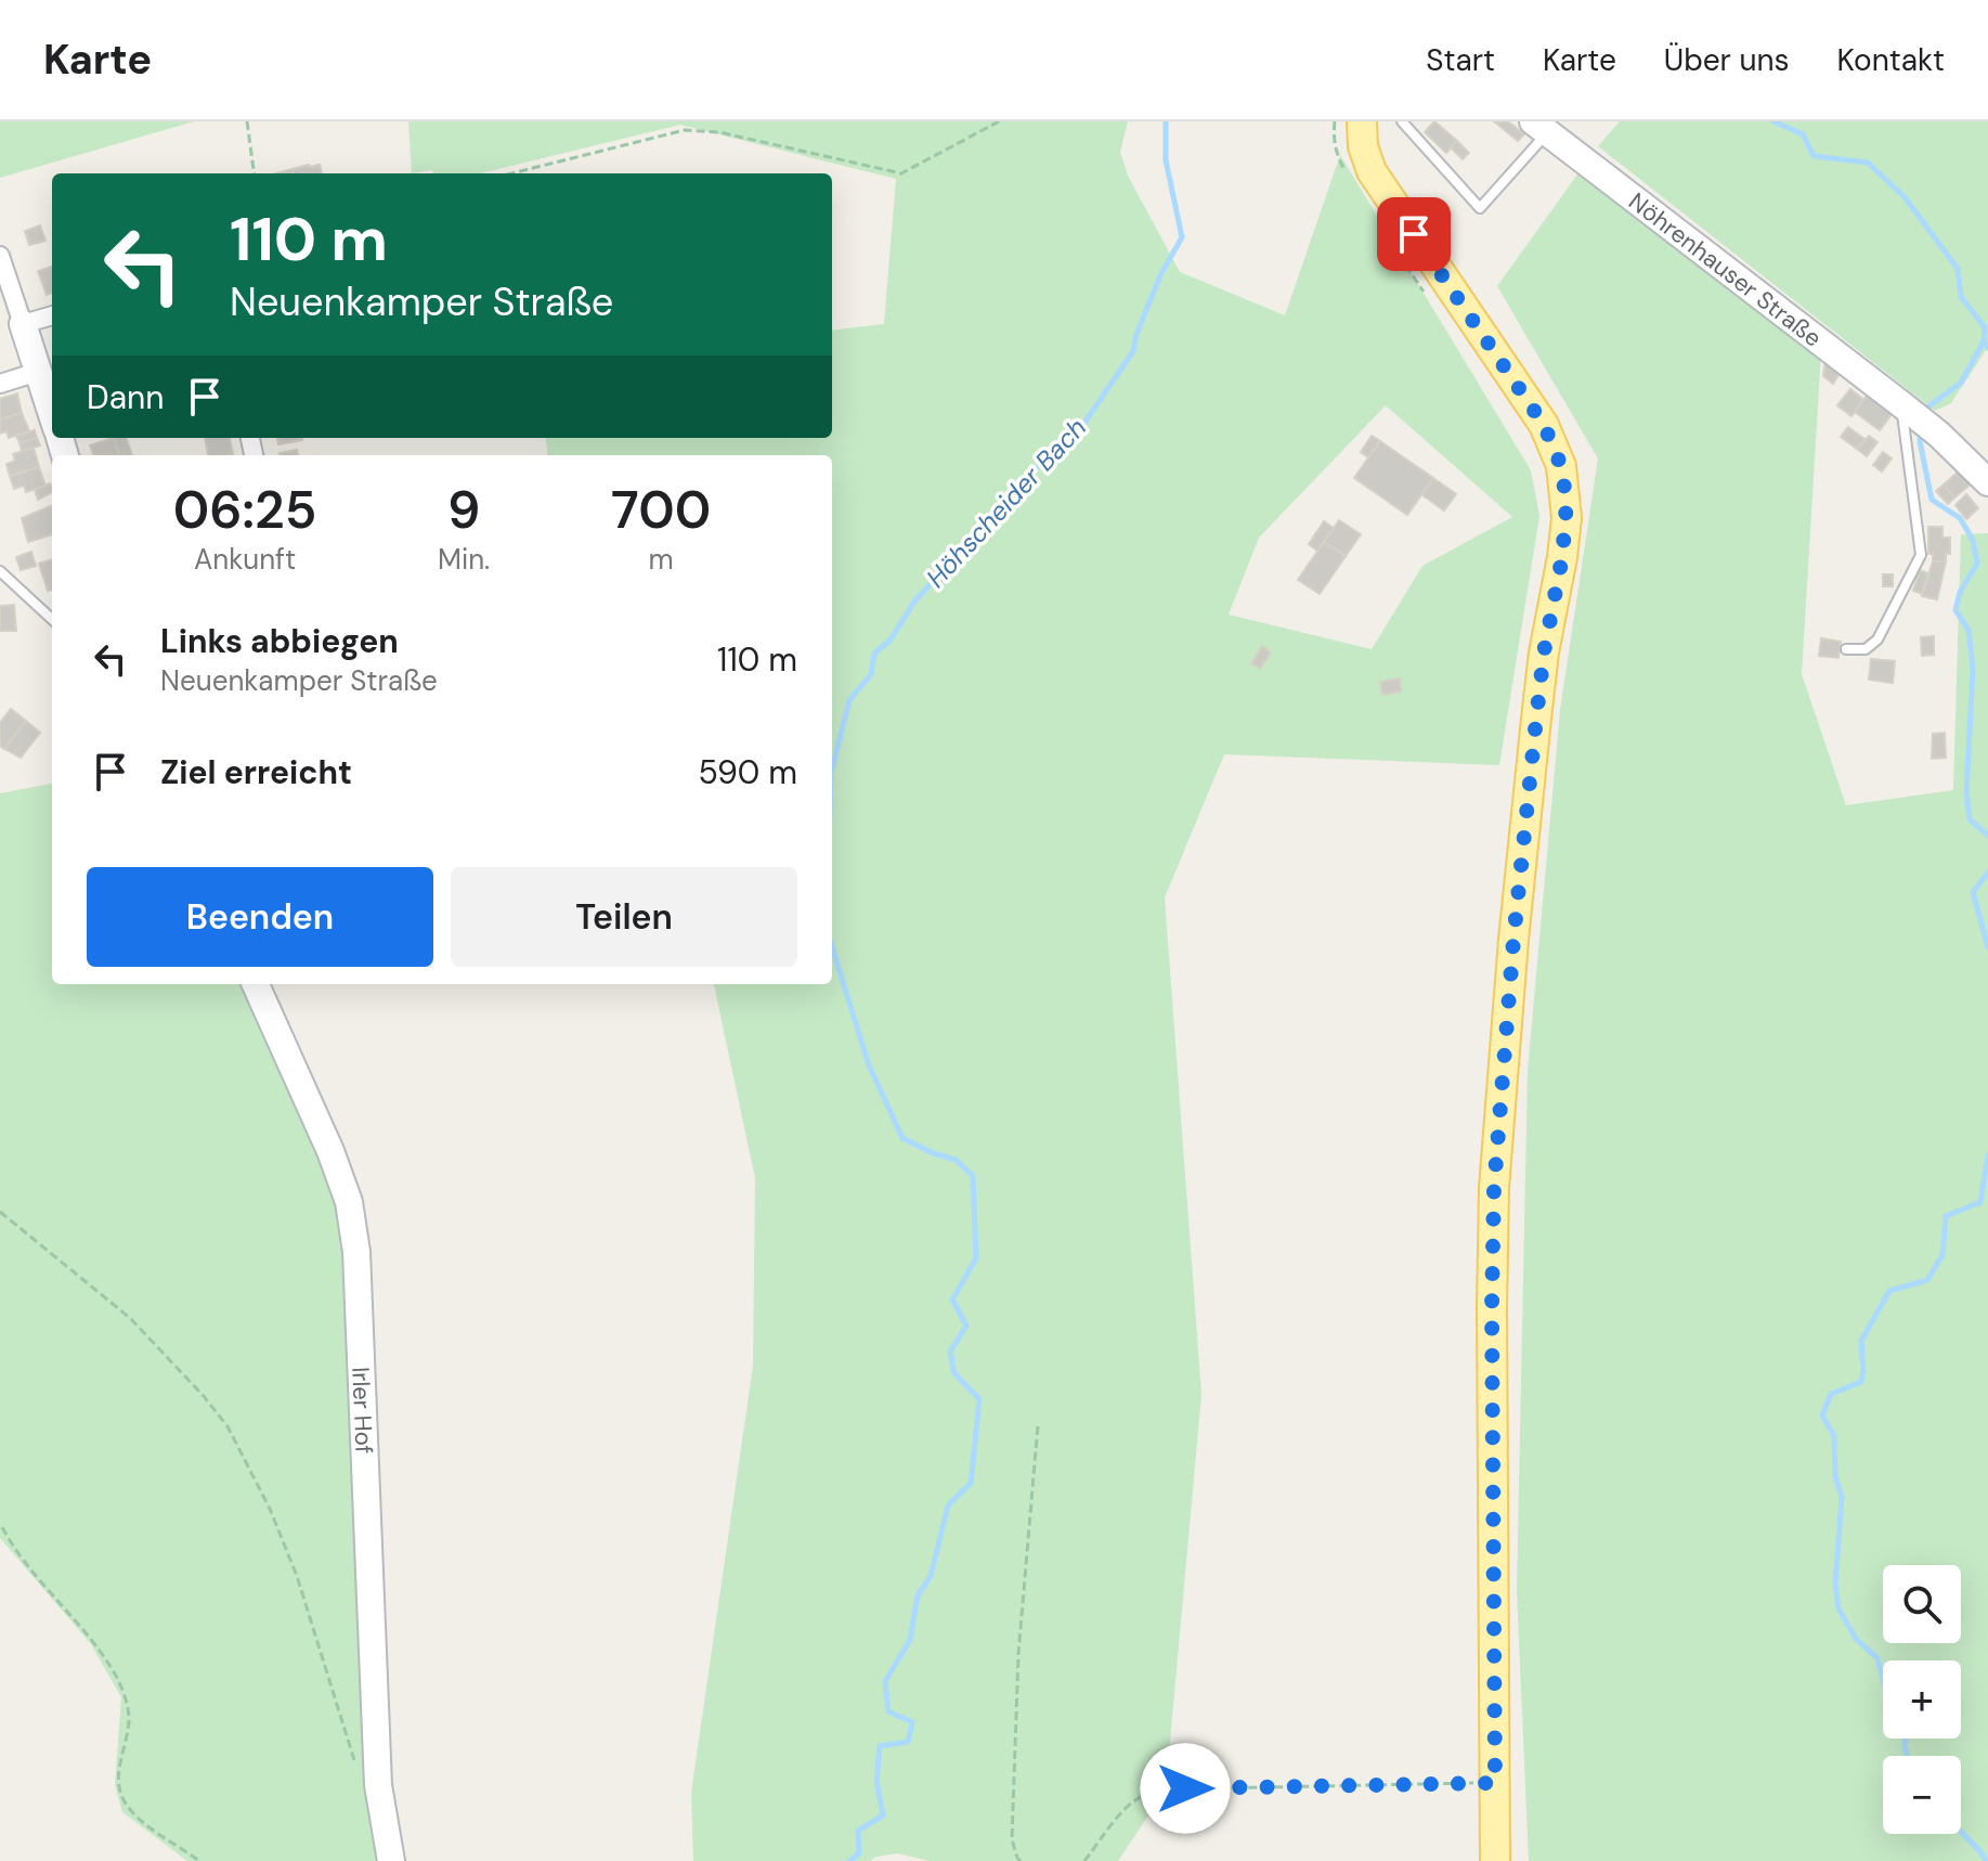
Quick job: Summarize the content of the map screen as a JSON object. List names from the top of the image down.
{
  "streets": {
    "street": ["Nöhrenhauser Straße", "Irler Hof"]
  },
  "water": ["Höhscheider Bach"],
  "page": {
    "header": "Karte",
    "nav": [
      "Start",
      "Karte",
      "Über uns",
      "Kontakt"
    ],
    "turn": ["110 m", "Neuenkamper Straße"],
    "then": "Dann",
    "eta": [
      "06:25",
      "Ankunft",
      "9",
      "Min.",
      "700",
      "m"
    ],
    "list": [
      {
        "name": "Links abbiegen",
        "note": "Neuenkamper Straße",
        "value": "110 m"
      },
      {
        "name": "Ziel erreicht",
        "value": "590 m"
      }
    ],
    "buttons": ["Beenden", "Teilen"],
    "map_buttons": ["+", "−"]
  }
}
